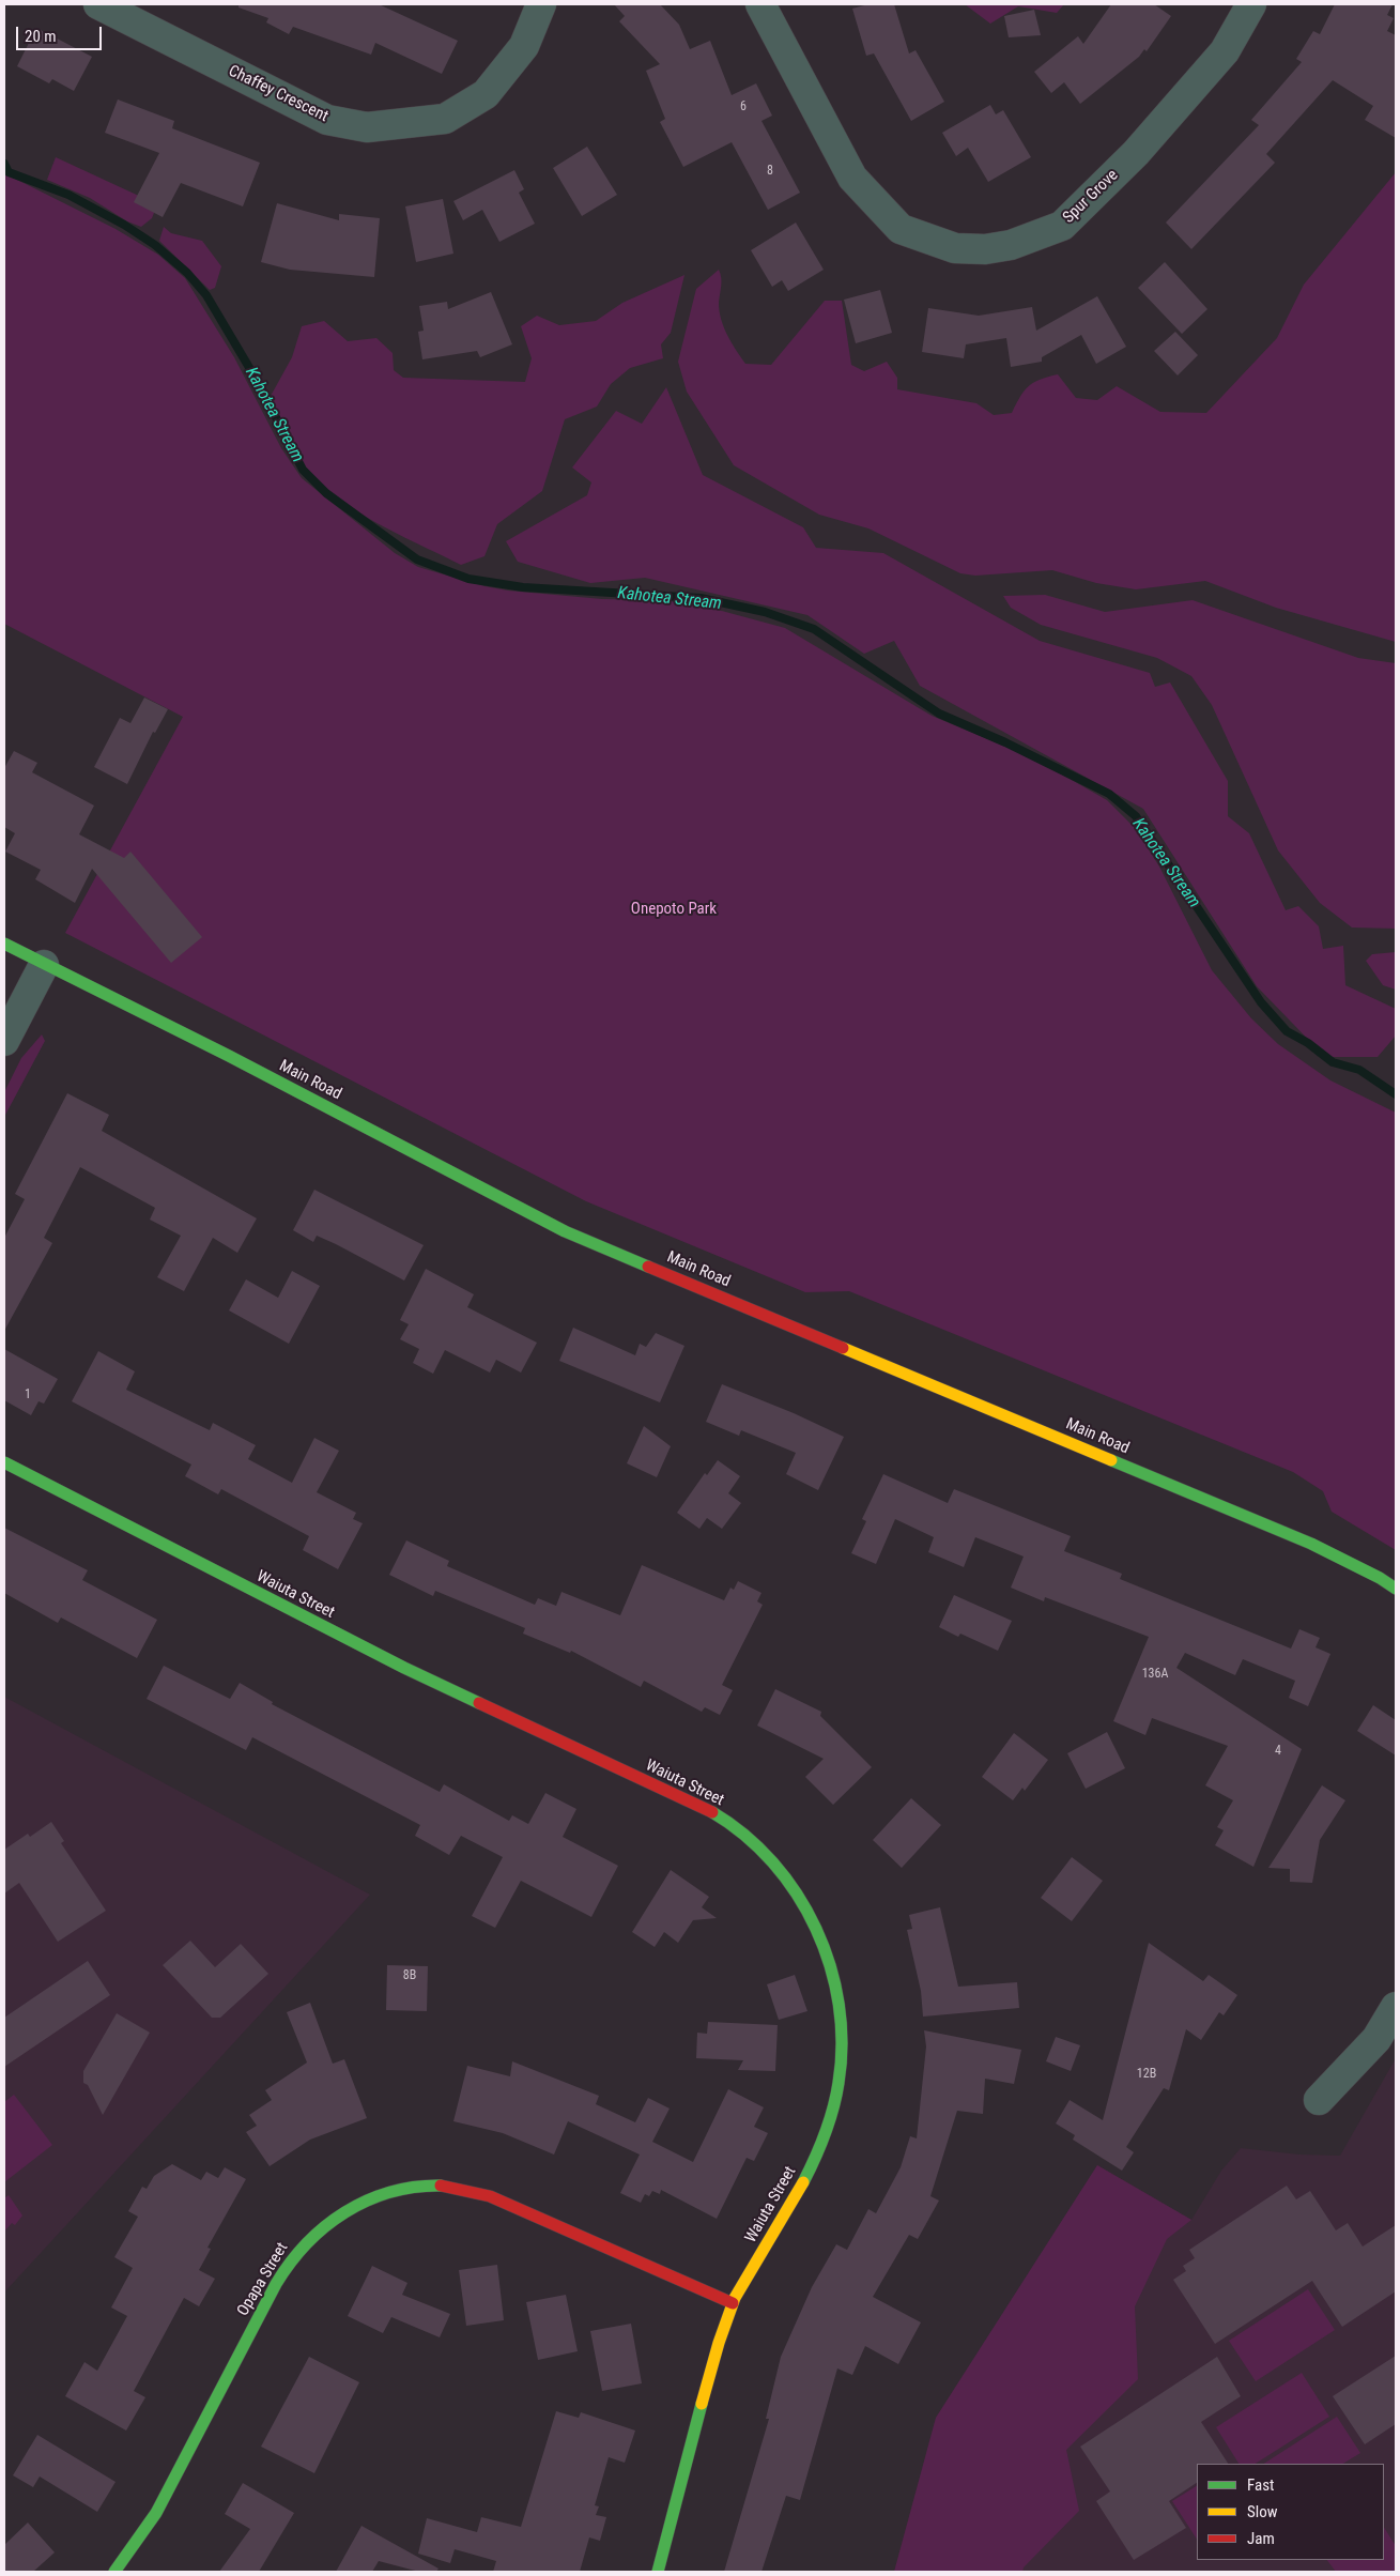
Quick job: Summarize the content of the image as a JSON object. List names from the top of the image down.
{
  "streets": {
    "street": [
      "Chaffey Crescent",
      "Spur Grove",
      "Main Road",
      "Waiuta Street",
      "Opapa Street"
    ]
  },
  "crossings": [
    ["Waiuta Street", "Opapa Street"]
  ],
  "water": ["Kahotea Stream"],
  "parks": ["Onepoto Park"],
  "house_numbers": [
    "6",
    "8",
    "1",
    "136A",
    "4",
    "8B",
    "12B"
  ],
  "legend": ["Fast", "Slow", "Jam"],
  "scale_bar": "20 m"
}
